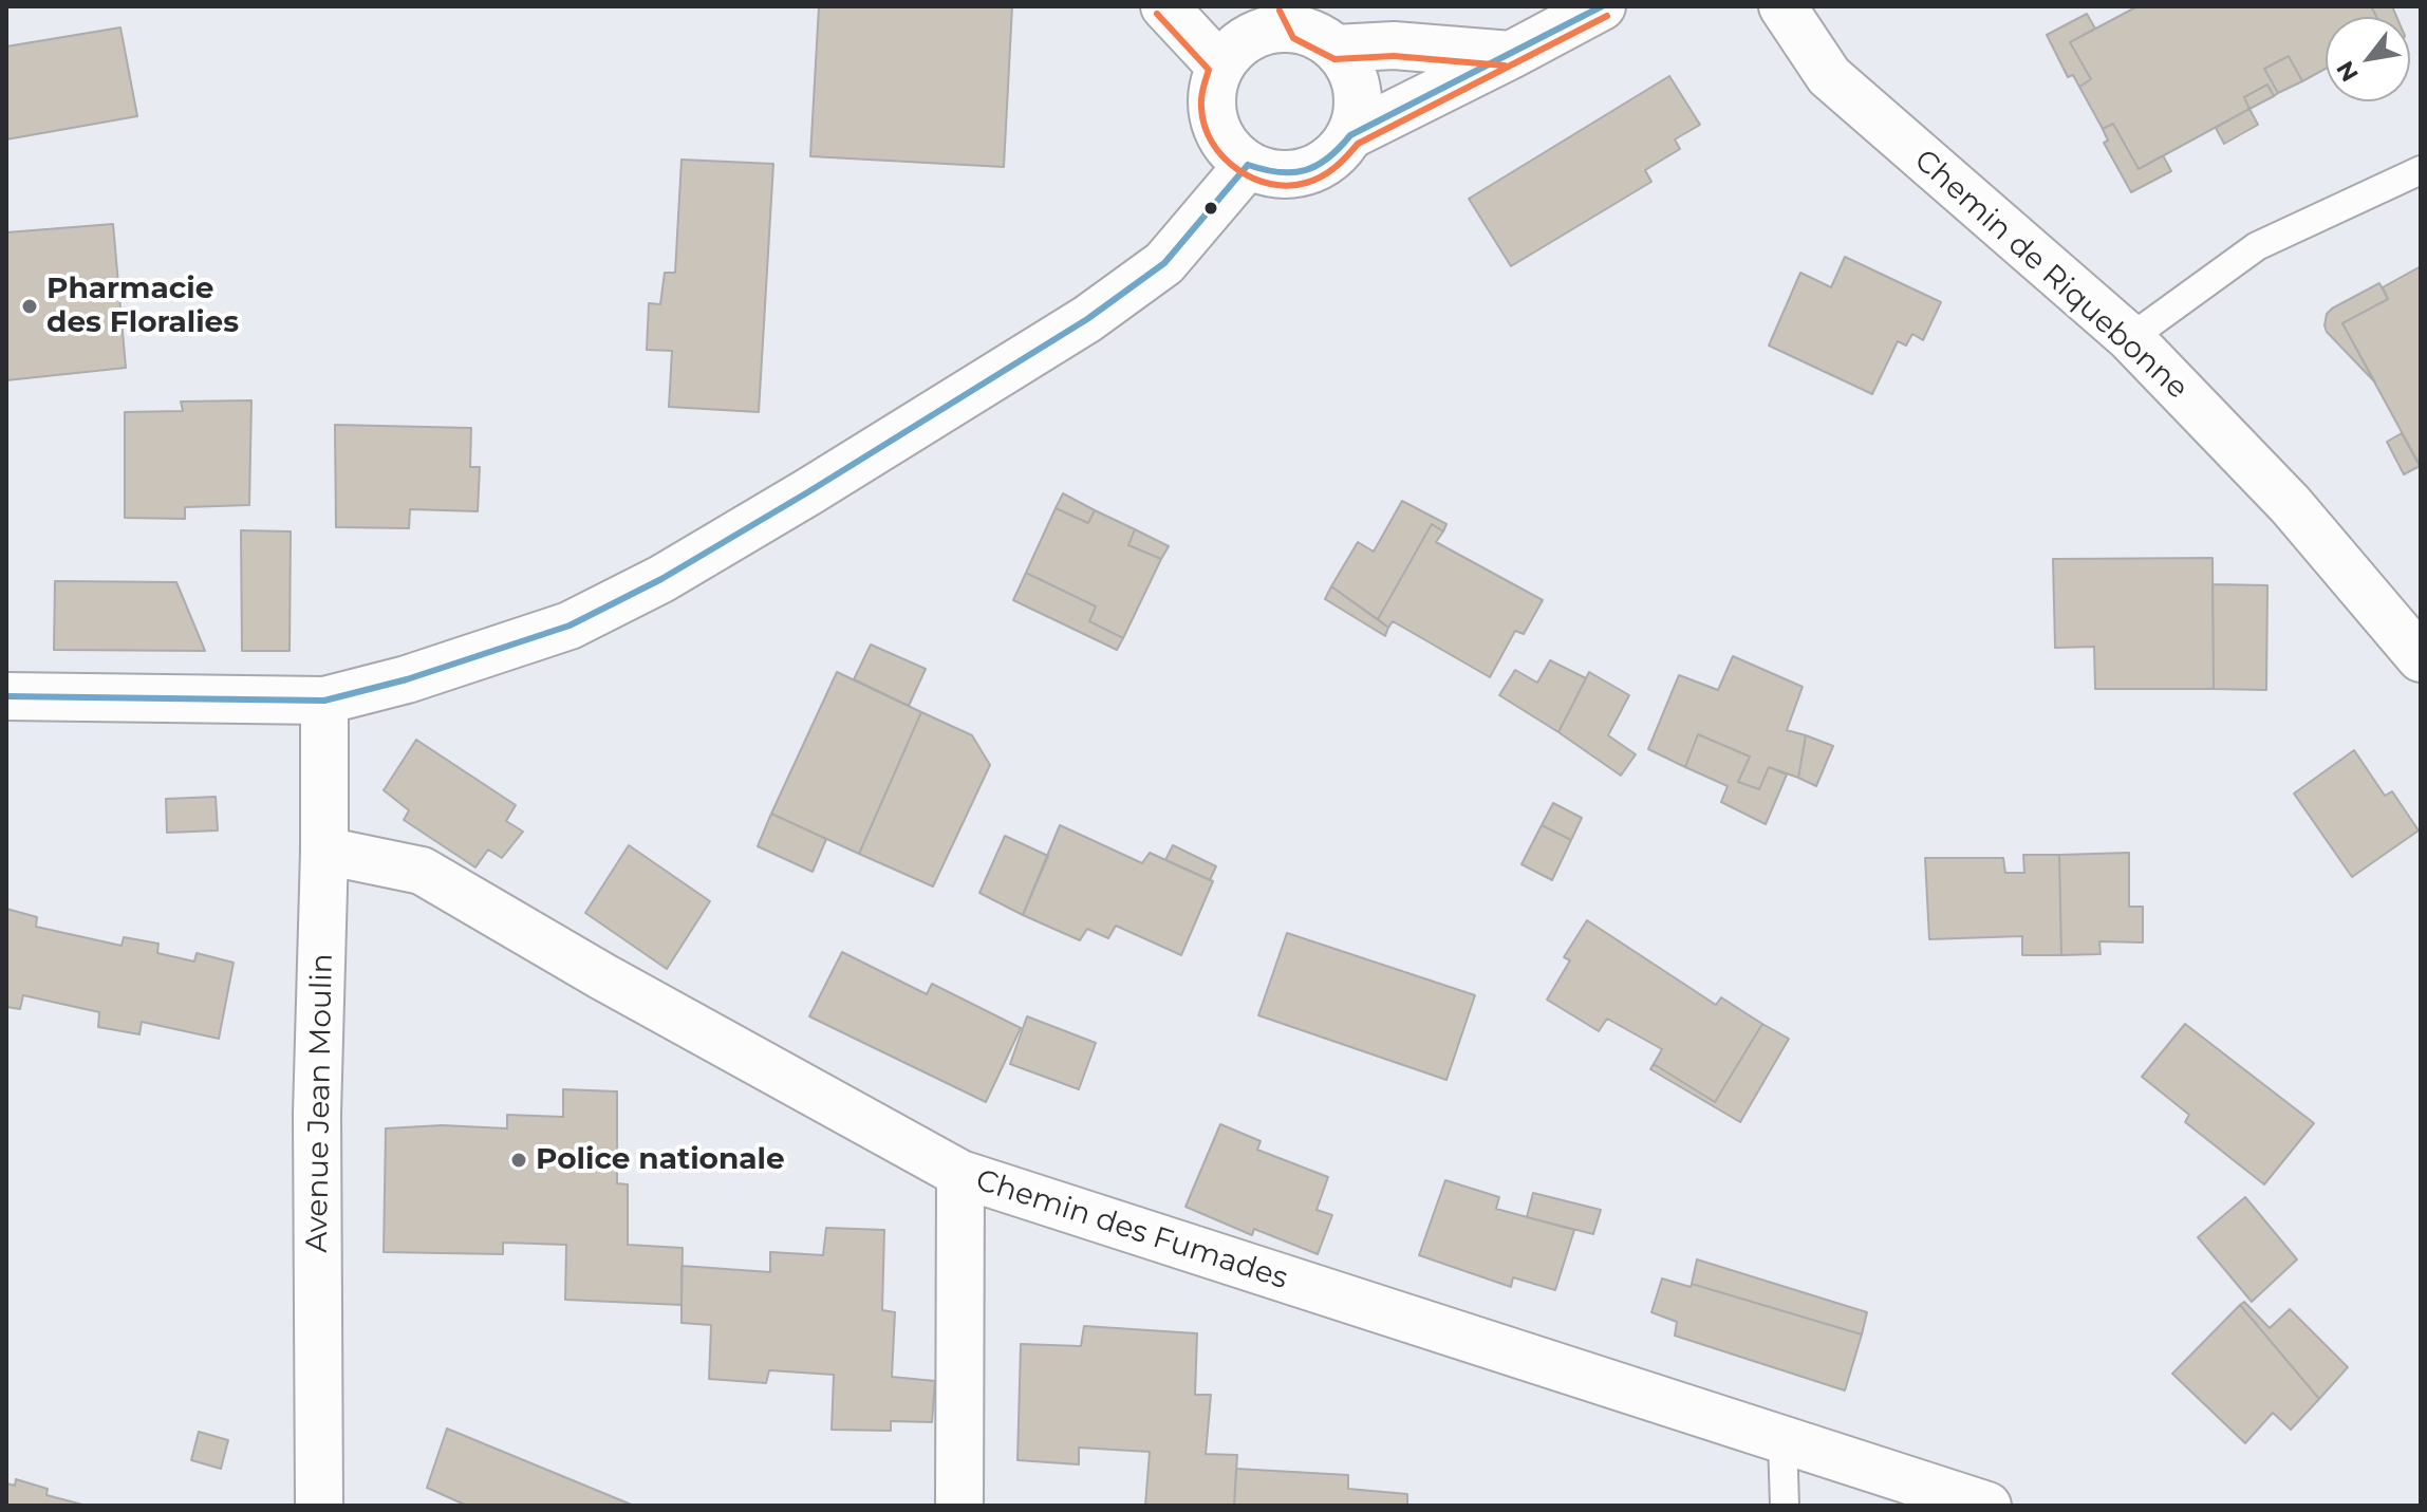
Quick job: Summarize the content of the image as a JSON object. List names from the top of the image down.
{
  "streets": {
    "street": ["Chemin de Riquebonne", "Avenue Jean Moulin", "Chemin des Fumades"]
  },
  "crossings": [
    ["Avenue Jean Moulin", "Chemin des Fumades"]
  ],
  "places": ["Pharmacie des Floralies", "Police nationale"],
  "north": "bottom left"
}
